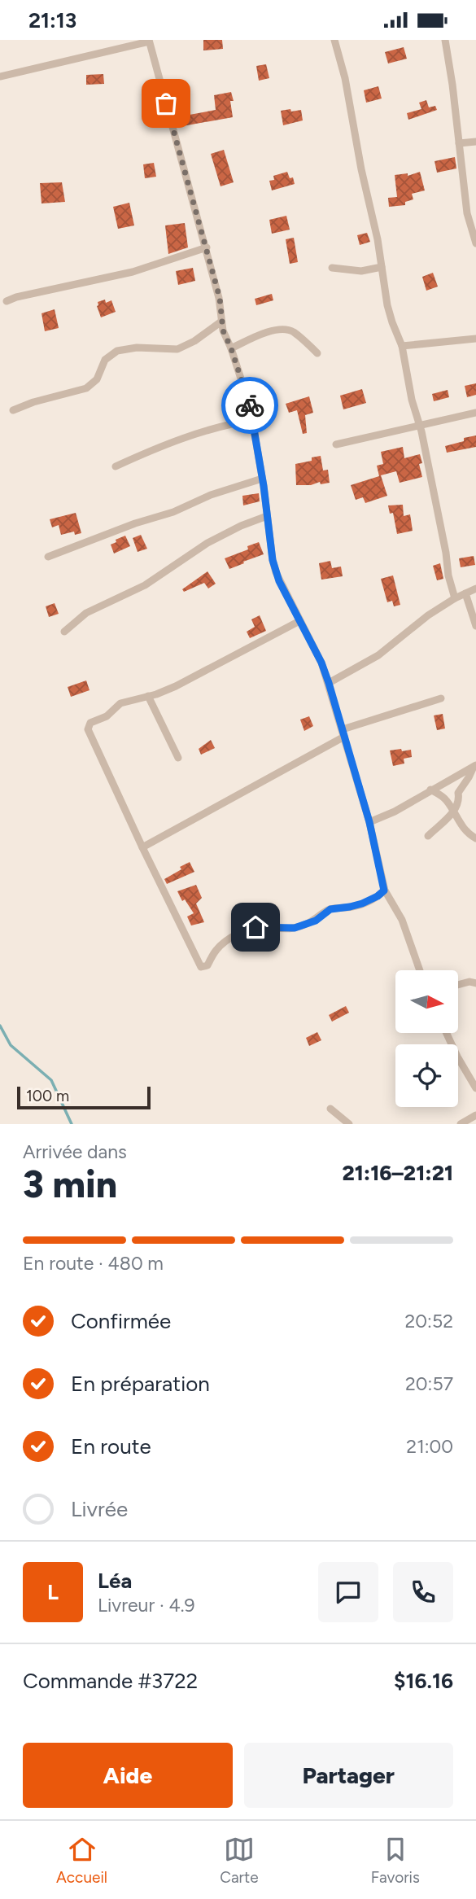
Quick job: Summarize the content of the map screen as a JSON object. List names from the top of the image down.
{
  "scale_bar": "100 m",
  "north": "right",
  "page": {
    "status": "21:13",
    "scale": "100 m",
    "heading": ["3 min", "Arrivée dans", "21:16–21:21"],
    "panel": [
      "Léa",
      "Livreur · 4.9",
      "Commande #3722",
      "$16.16"
    ],
    "bar": "En route · 480 m",
    "list": [
      ["Confirmée", "20:52"],
      ["En préparation", "20:57"],
      ["En route", "21:00"],
      "Livrée"
    ],
    "round": "L",
    "buttons": ["Aide", "Partager"],
    "tabs": ["Accueil", "Carte", "Favoris"]
  }
}
